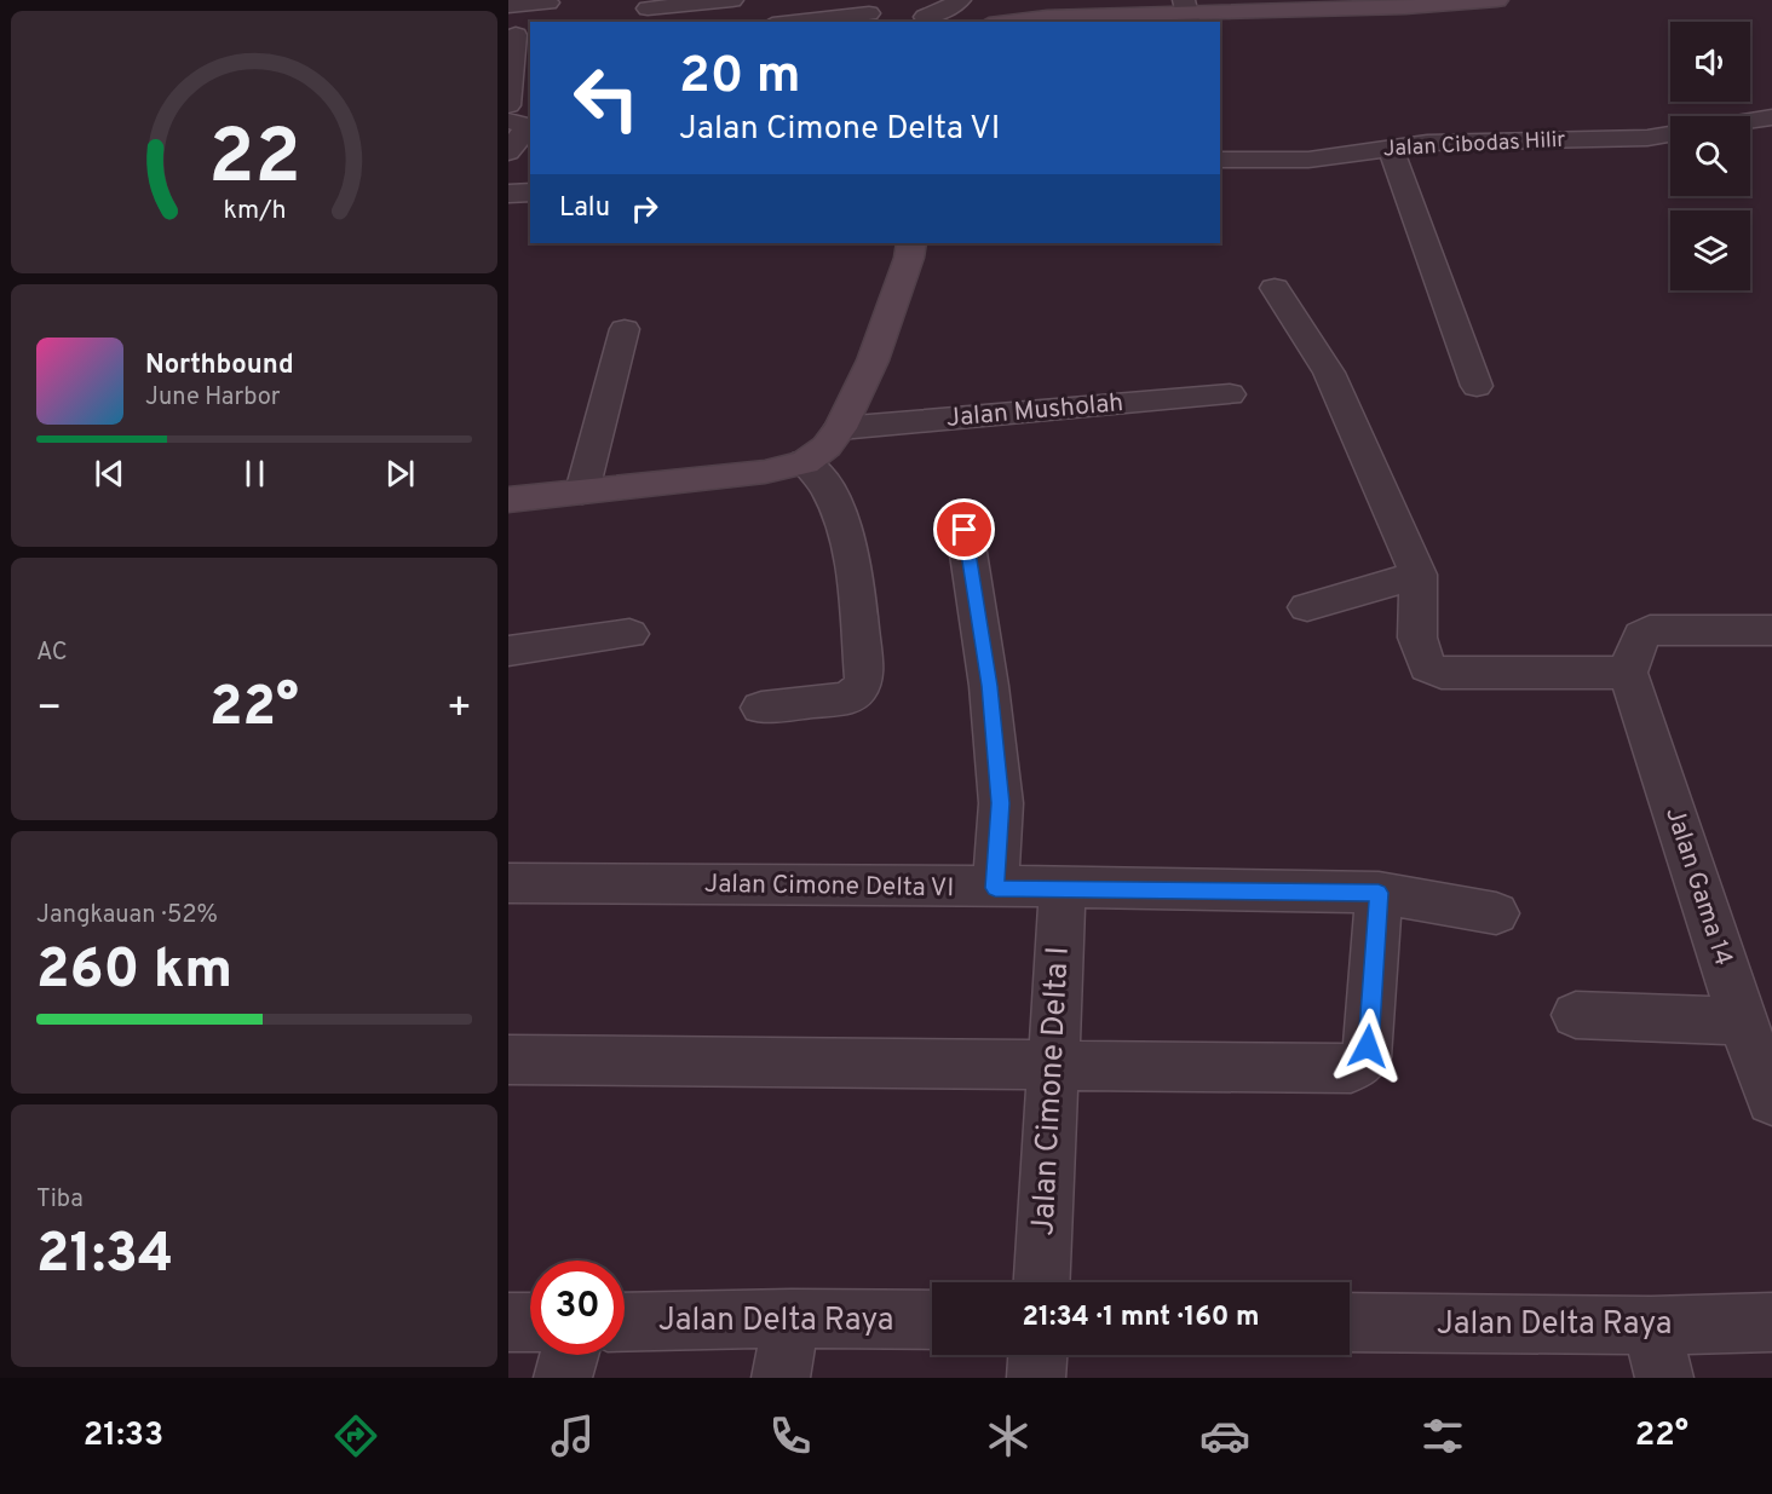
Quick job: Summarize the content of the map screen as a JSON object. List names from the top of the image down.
{
  "streets": {
    "street": [
      "Jalan Cibodas Hilir",
      "Jalan Musholah",
      "Jalan Cimone Delta VI",
      "Jalan Gama 14",
      "Jalan Cimone Delta I",
      "Jalan Delta Raya"
    ]
  },
  "crossings": [
    ["Jalan Cimone Delta VI", "Jalan Cimone Delta I"]
  ],
  "page": {
    "turn": ["20 m", "Jalan Cimone Delta VI"],
    "then": "Lalu",
    "song": ["Northbound", "June Harbor"],
    "tile": [
      "AC",
      ["Jangkauan · 52%", "260 km"],
      ["Tiba", "21:34"]
    ],
    "heat": ["−", "22°", "+"],
    "limit": "30",
    "trip": "21:34 · 1 mnt · 160 m",
    "tabs": ["21:33", "22°"],
    "gauge": ["22", "km/h"]
  }
}
